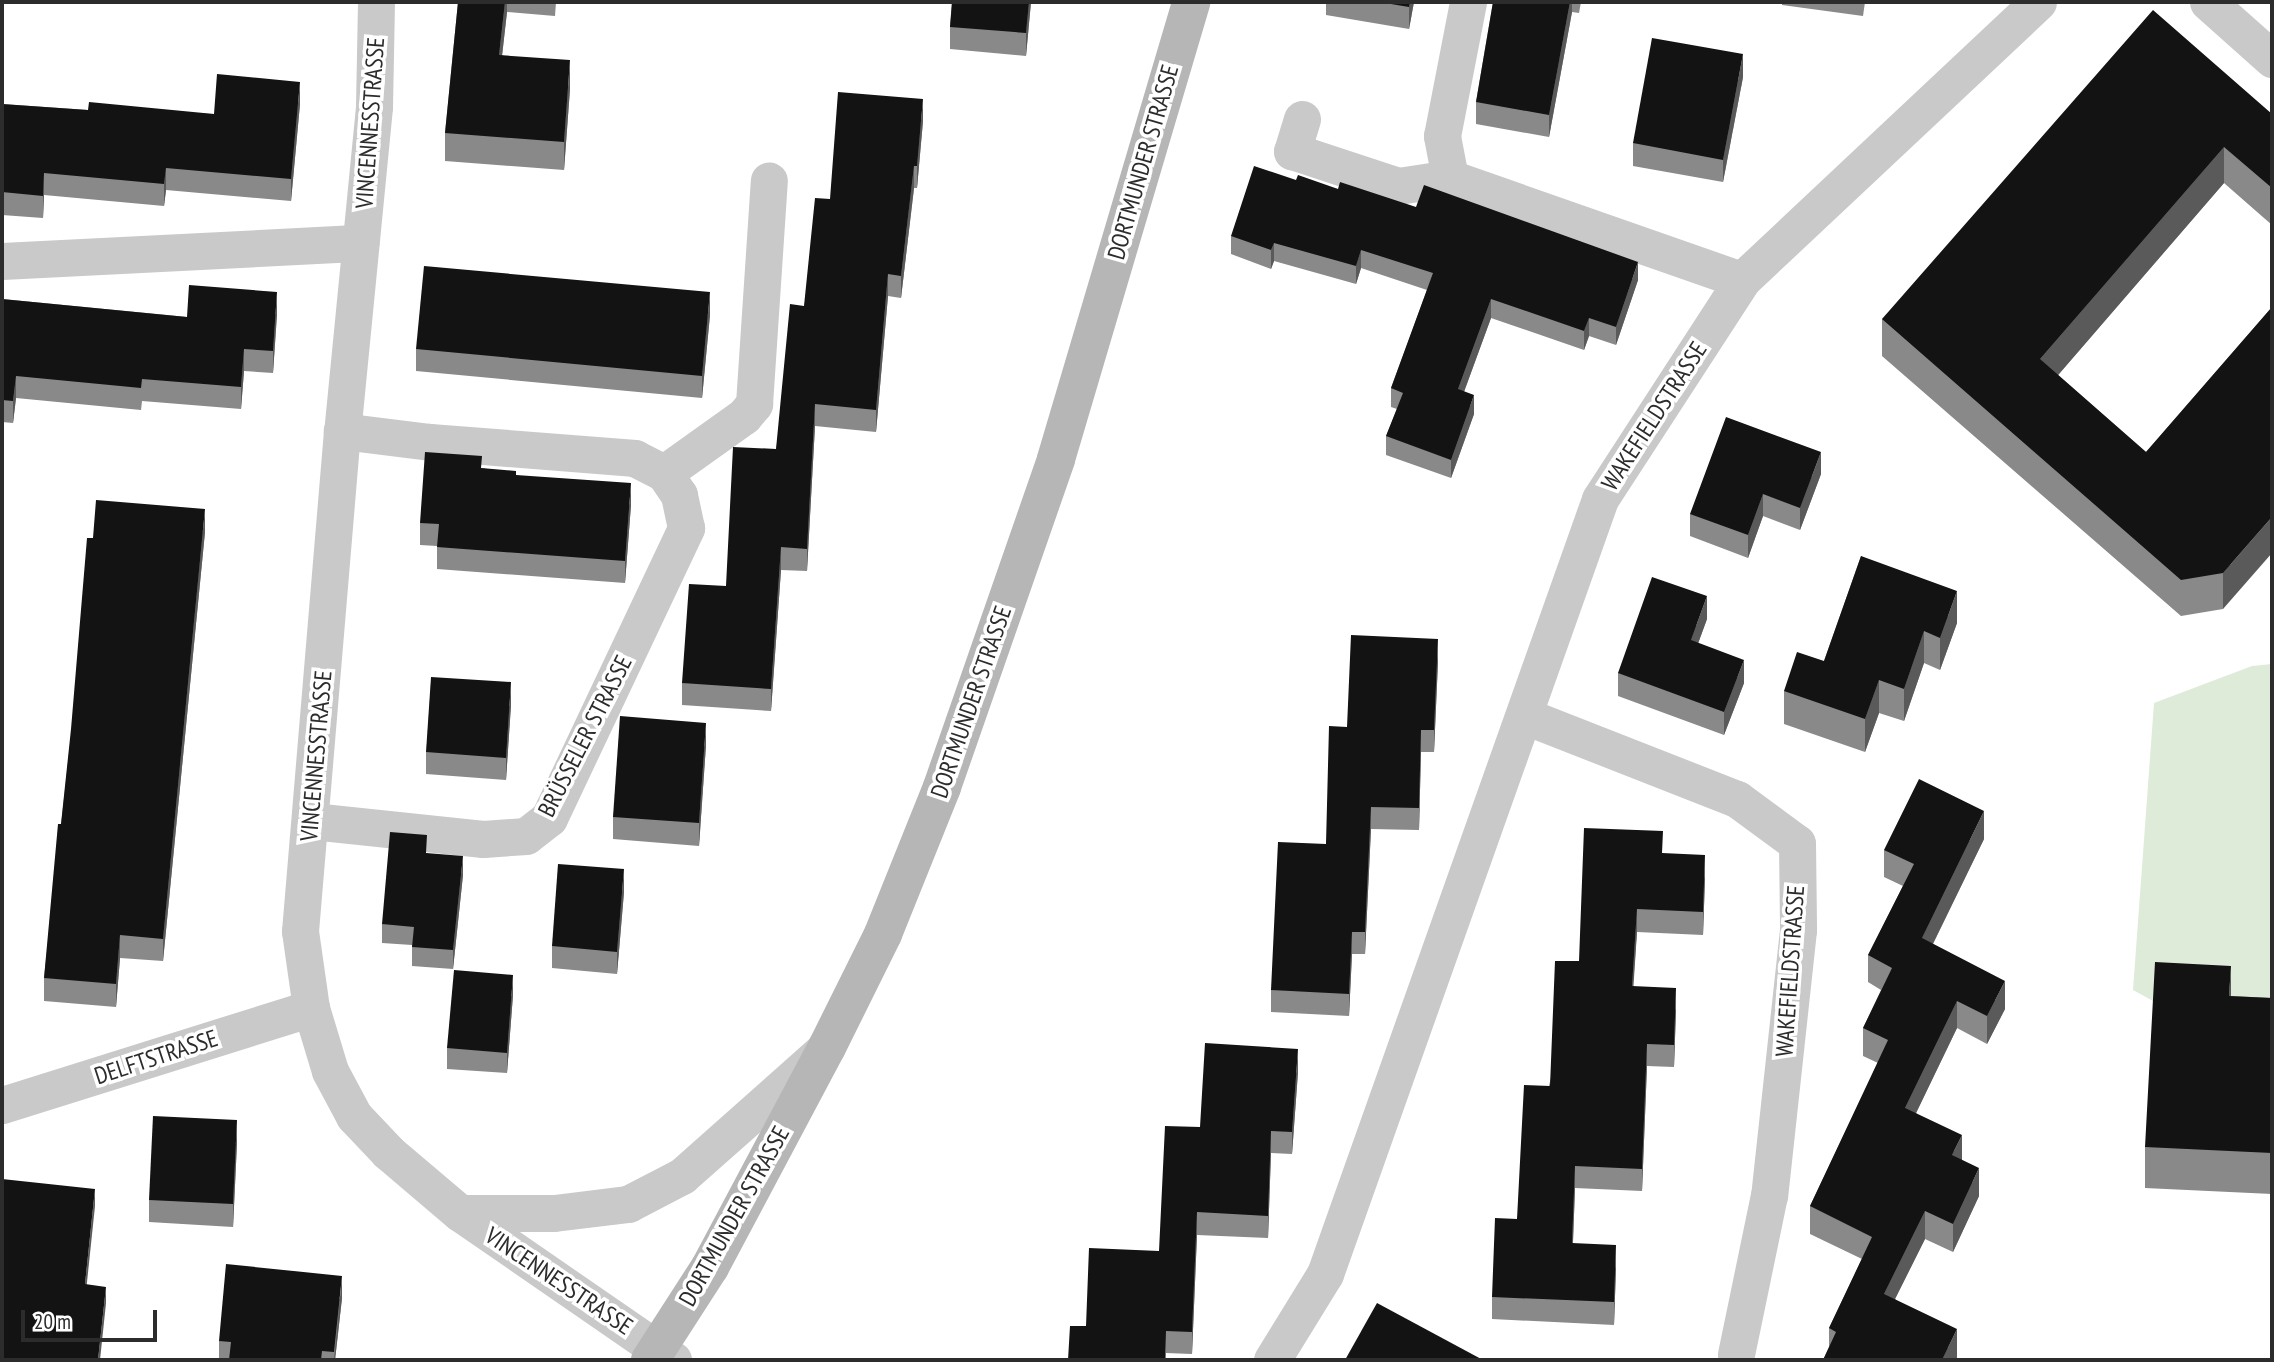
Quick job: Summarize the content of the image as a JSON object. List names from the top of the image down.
{
  "streets": {
    "main road": ["DORTMUNDER STRASSE"],
    "street": [
      "VINCENNESSTRASSE",
      "WAKEFIELDSTRASSE",
      "BRÜSSELER STRASSE",
      "DELFTSTRASSE"
    ]
  },
  "crossings": [
    ["VINCENNESSTRASSE", "DORTMUNDER STRASSE"],
    ["VINCENNESSTRASSE", "BRÜSSELER STRASSE"],
    ["VINCENNESSTRASSE", "DELFTSTRASSE"]
  ],
  "scale_bar": "20 m"
}
